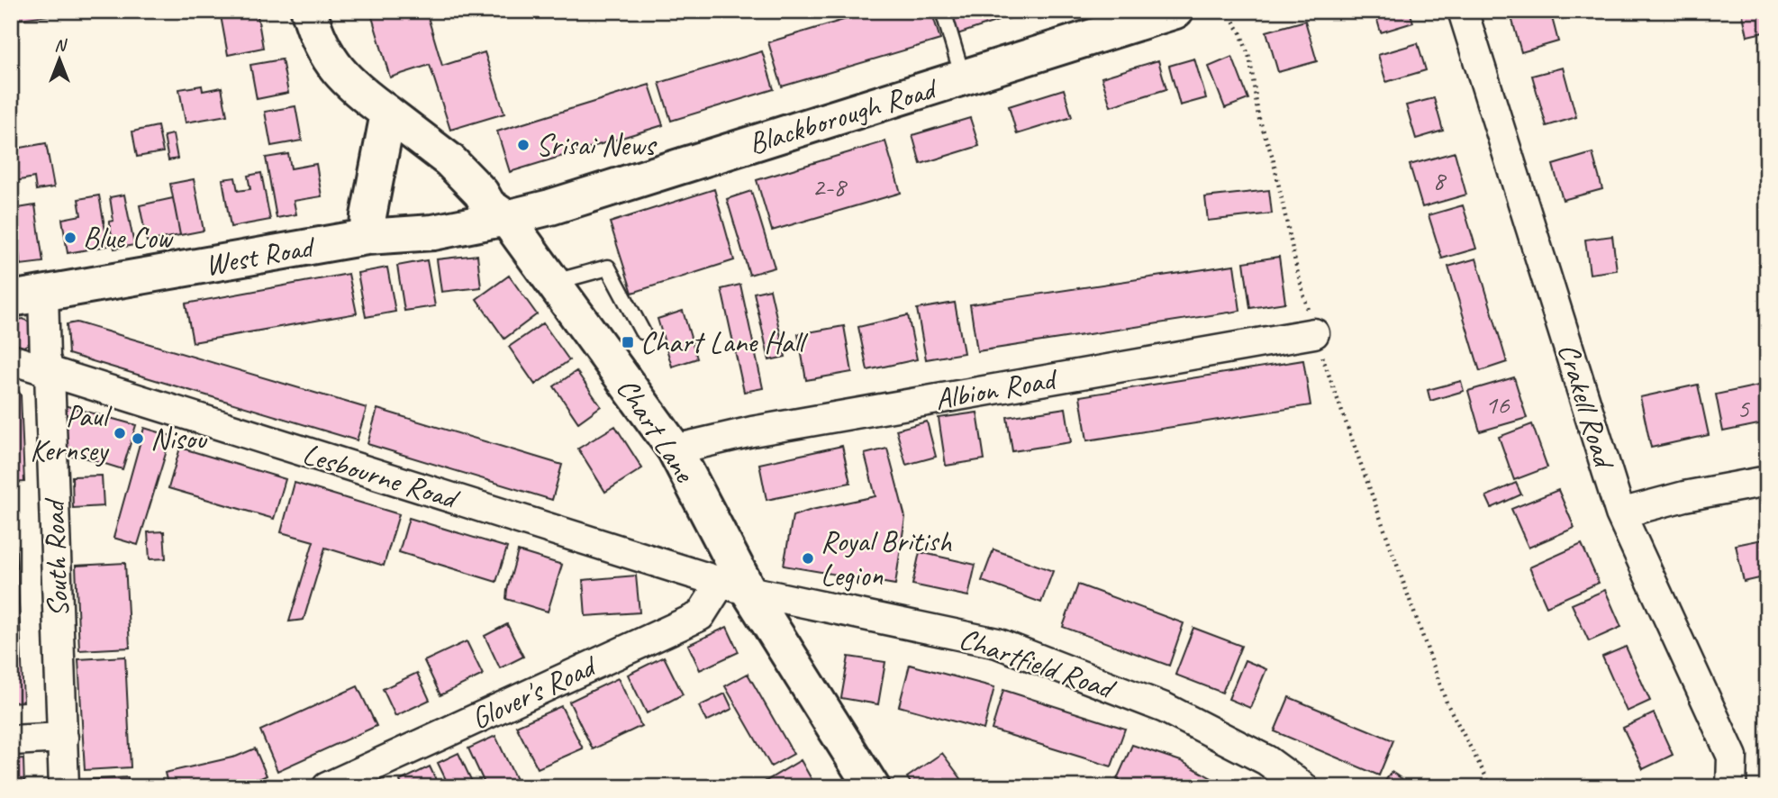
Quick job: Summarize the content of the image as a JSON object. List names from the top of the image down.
{
  "streets": {
    "main road": ["Blackborough Road", "West Road", "Chart Lane"],
    "street": [
      "Albion Road",
      "Crakell Road",
      "Lesbourne Road",
      "South Road",
      "Chartfield Road",
      "Glover's Road"
    ]
  },
  "crossings": [
    ["Blackborough Road", "West Road"],
    ["Blackborough Road", "Chart Lane"],
    ["West Road", "Chart Lane"],
    ["West Road", "South Road"],
    ["Albion Road", "Chart Lane"],
    ["Chart Lane", "Lesbourne Road"],
    ["Chart Lane", "Chartfield Road"],
    ["Chart Lane", "Glover's Road"],
    ["Lesbourne Road", "South Road"],
    ["Lesbourne Road", "Chartfield Road"],
    ["Lesbourne Road", "Glover's Road"],
    ["Chartfield Road", "Glover's Road"]
  ],
  "places": {
    "other": [
      "Srisai News",
      "Blue Cow",
      "Paul Kernsey",
      "Nisou",
      "Royal British Legion"
    ],
    "transit": ["Chart Lane Hall"]
  },
  "house_numbers": [
    "8",
    "2-8",
    "16",
    "5"
  ],
  "north": "top"
}
